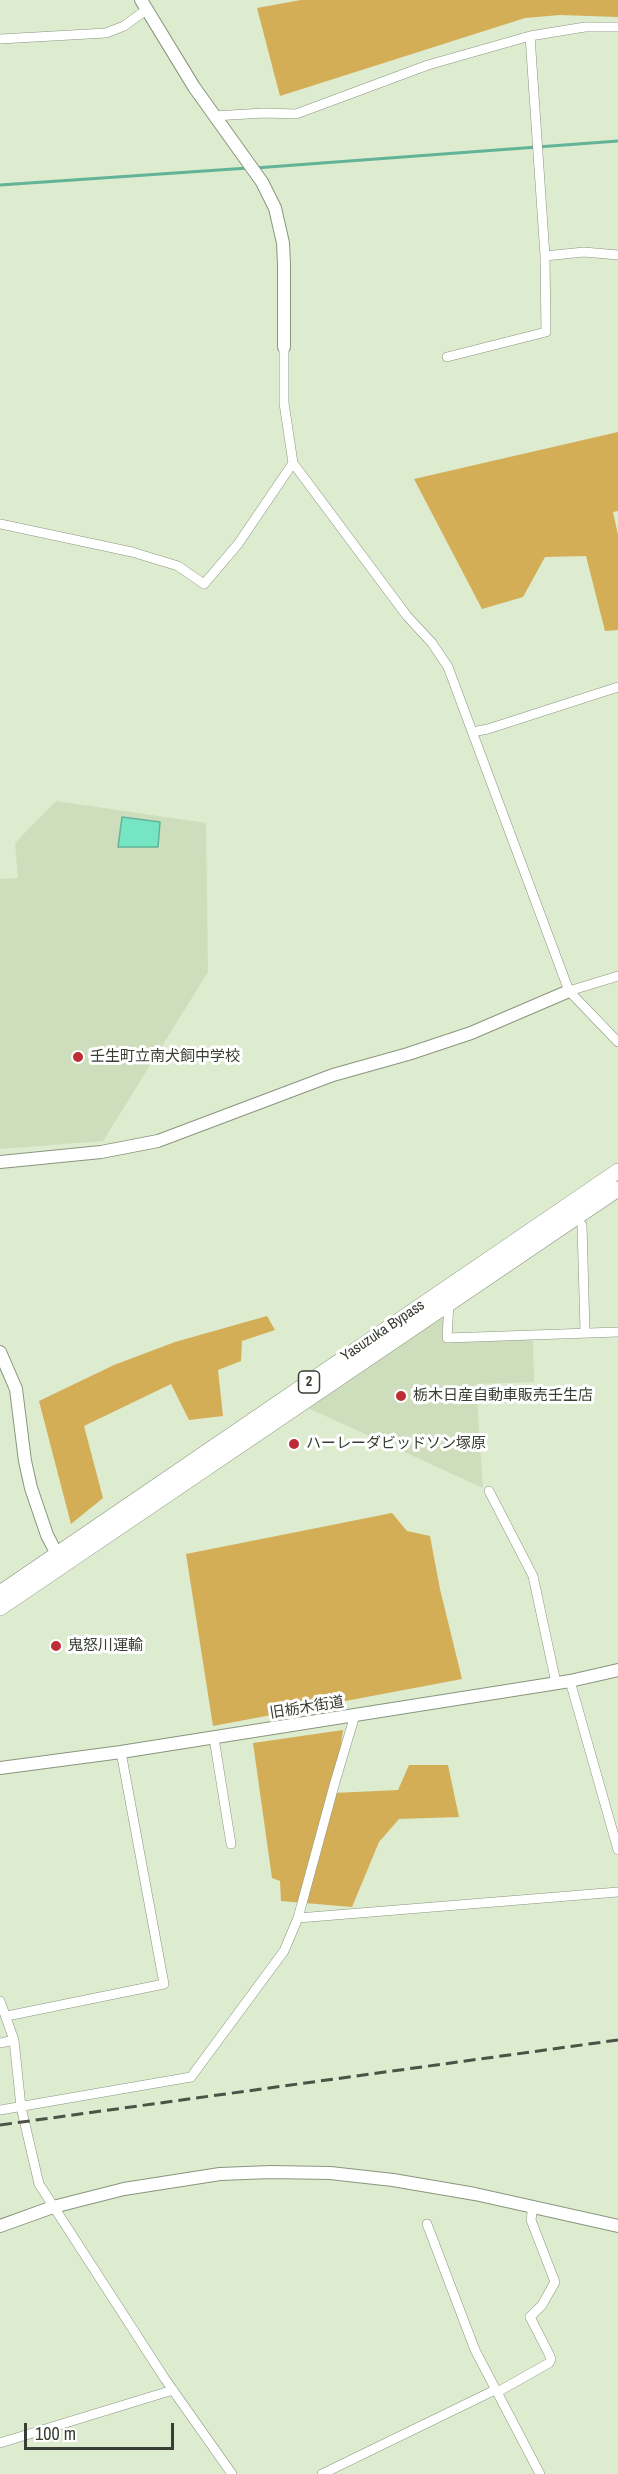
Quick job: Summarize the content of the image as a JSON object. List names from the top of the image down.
{
  "streets": {
    "main road": ["Yasuzuka Bypass", "2"],
    "street": ["旧栃木街道"]
  },
  "places": [
    "壬生町立南犬飼中学校",
    "栃木日産自動車販売壬生店",
    "ハーレーダビッドソン塚原",
    "鬼怒川運輸"
  ],
  "scale_bar": "100 m"
}
